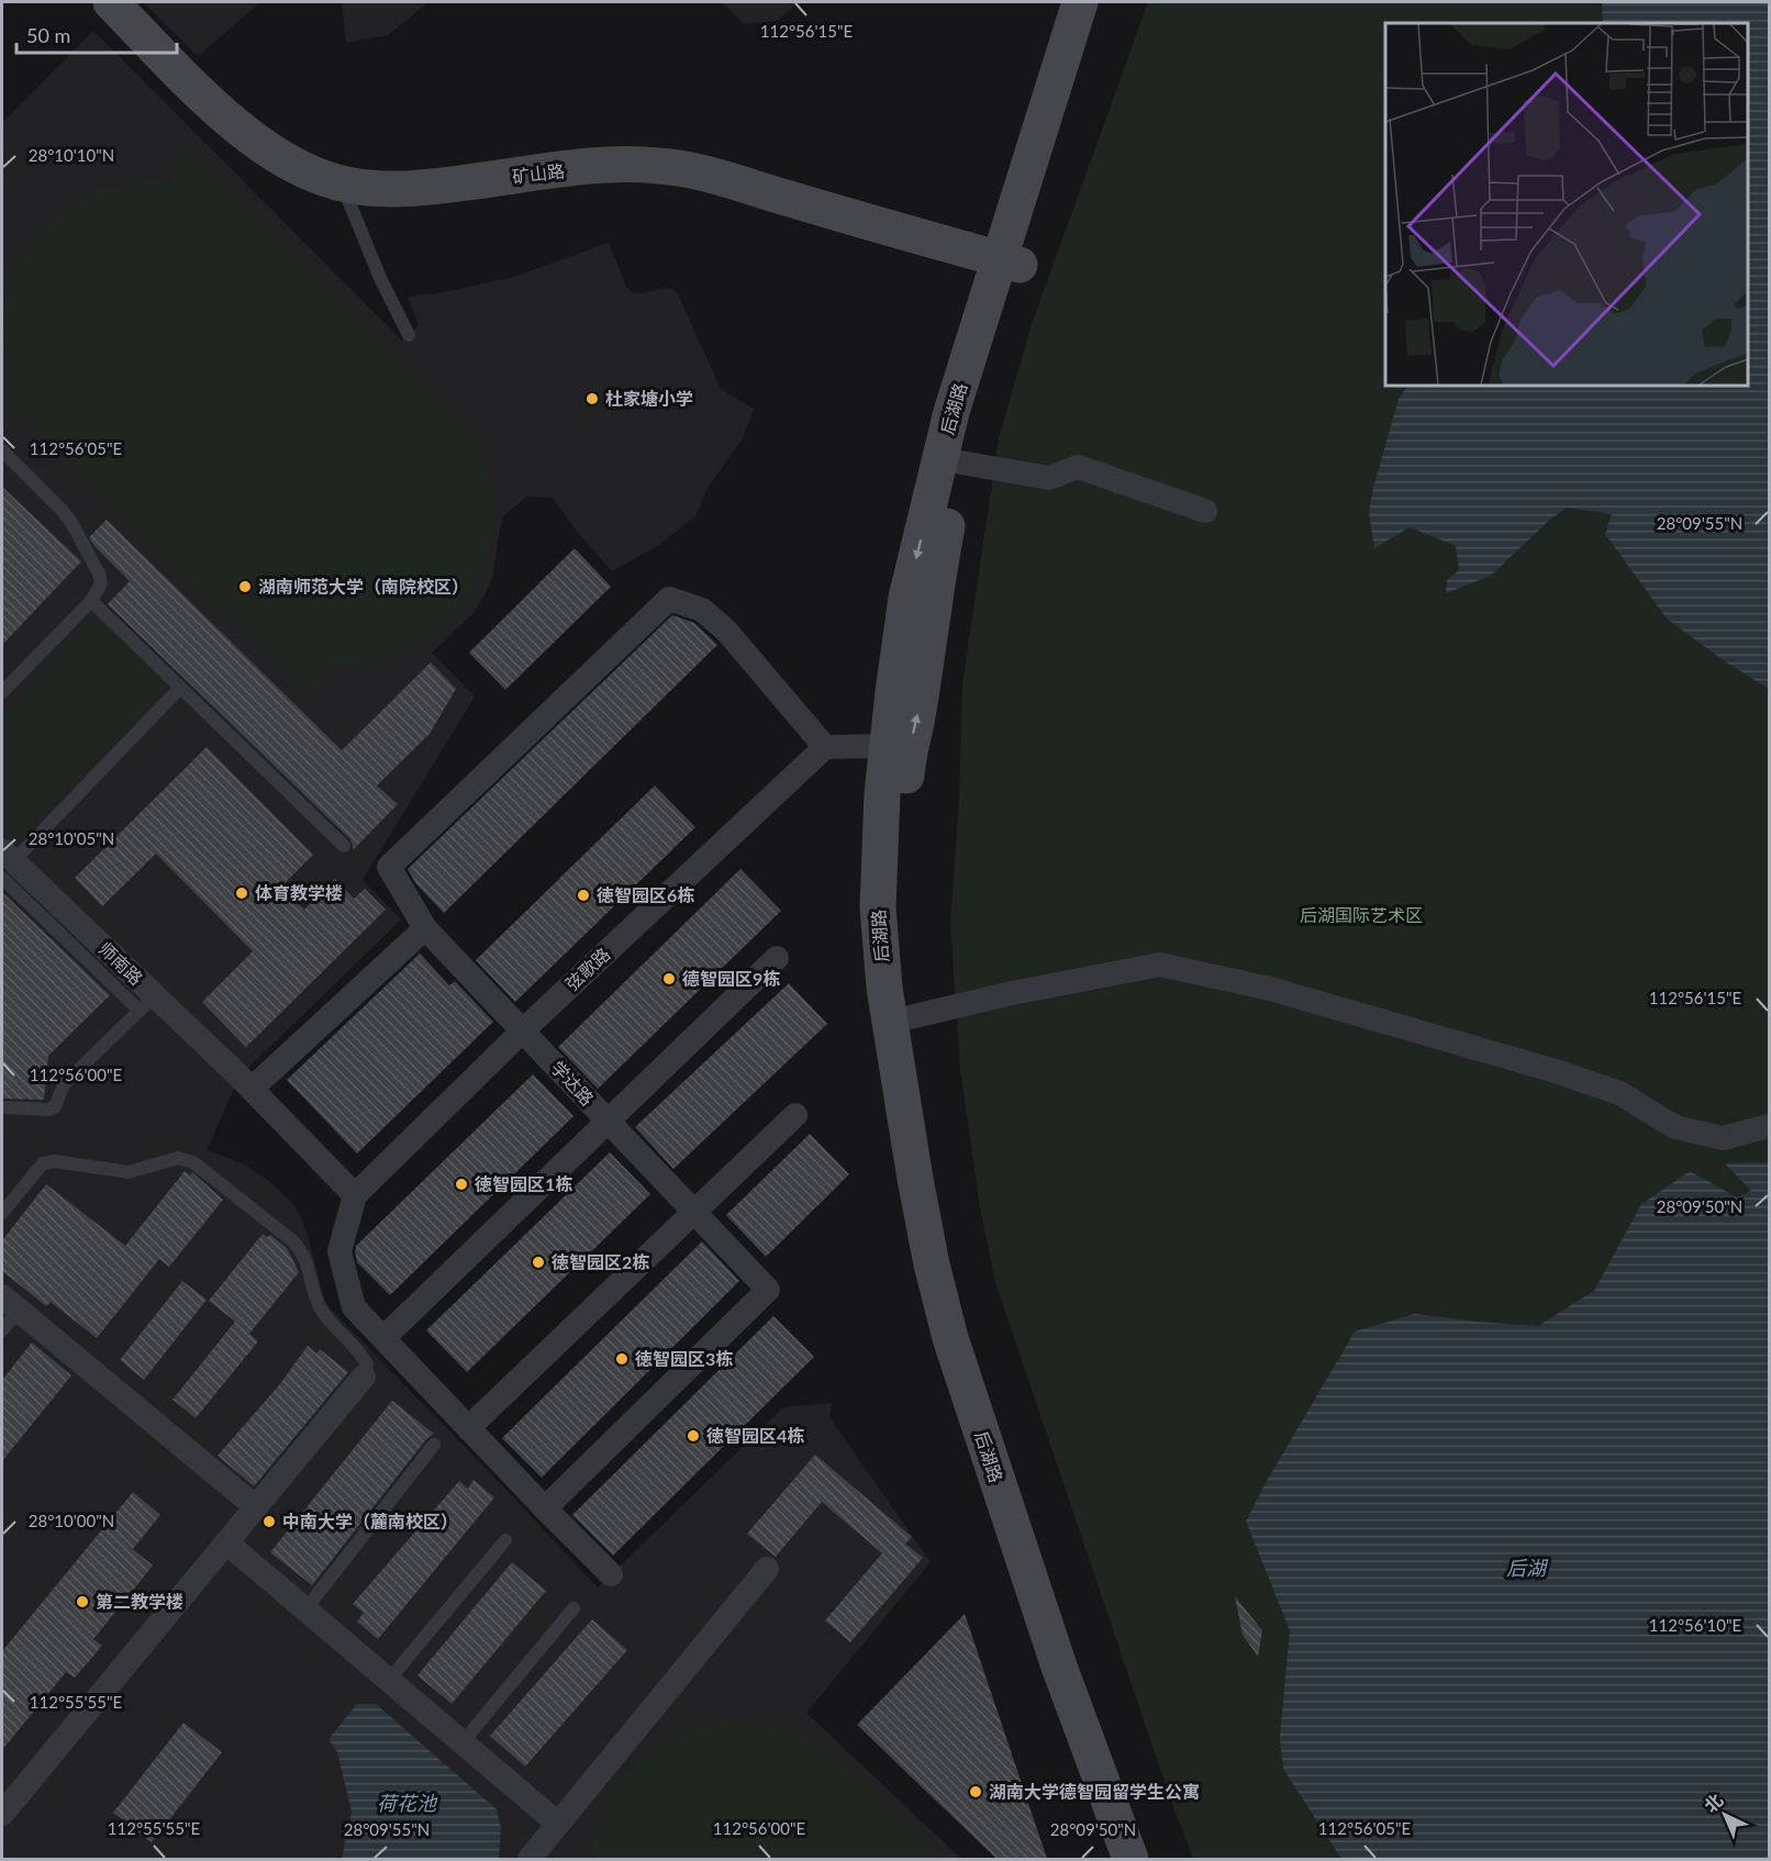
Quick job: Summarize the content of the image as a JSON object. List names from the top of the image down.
{
  "streets": {
    "main road": ["矿山路", "后湖路"],
    "street": ["师南路", "弦歌路", "学达路"]
  },
  "crossings": [
    ["矿山路", "后湖路"],
    ["师南路", "弦歌路"],
    ["弦歌路", "学达路"]
  ],
  "water": ["后湖", "荷花池"],
  "parks": ["后湖国际艺术区"],
  "places": [
    "杜家塘小学",
    "湖南师范大学（南院校区）",
    "体育教学楼",
    "徳智园区6栋",
    "德智园区9栋",
    "徳智园区1栋",
    "徳智园区2栋",
    "徳智园区3栋",
    "徳智园区4栋",
    "中南大学（麓南校区）",
    "第二教学楼",
    "湖南大学德智园留学生公寓"
  ],
  "scale_bar": "50 m",
  "north": "top left",
  "coordinates": [
    "112°56'15\"E",
    "28°10'10\"N",
    "112°56'05\"E",
    "28°09'55\"N",
    "28°10'05\"N",
    "112°56'00\"E",
    "28°09'50\"N",
    "28°10'00\"N",
    "112°56'10\"E",
    "112°55'55\"E"
  ]
}
